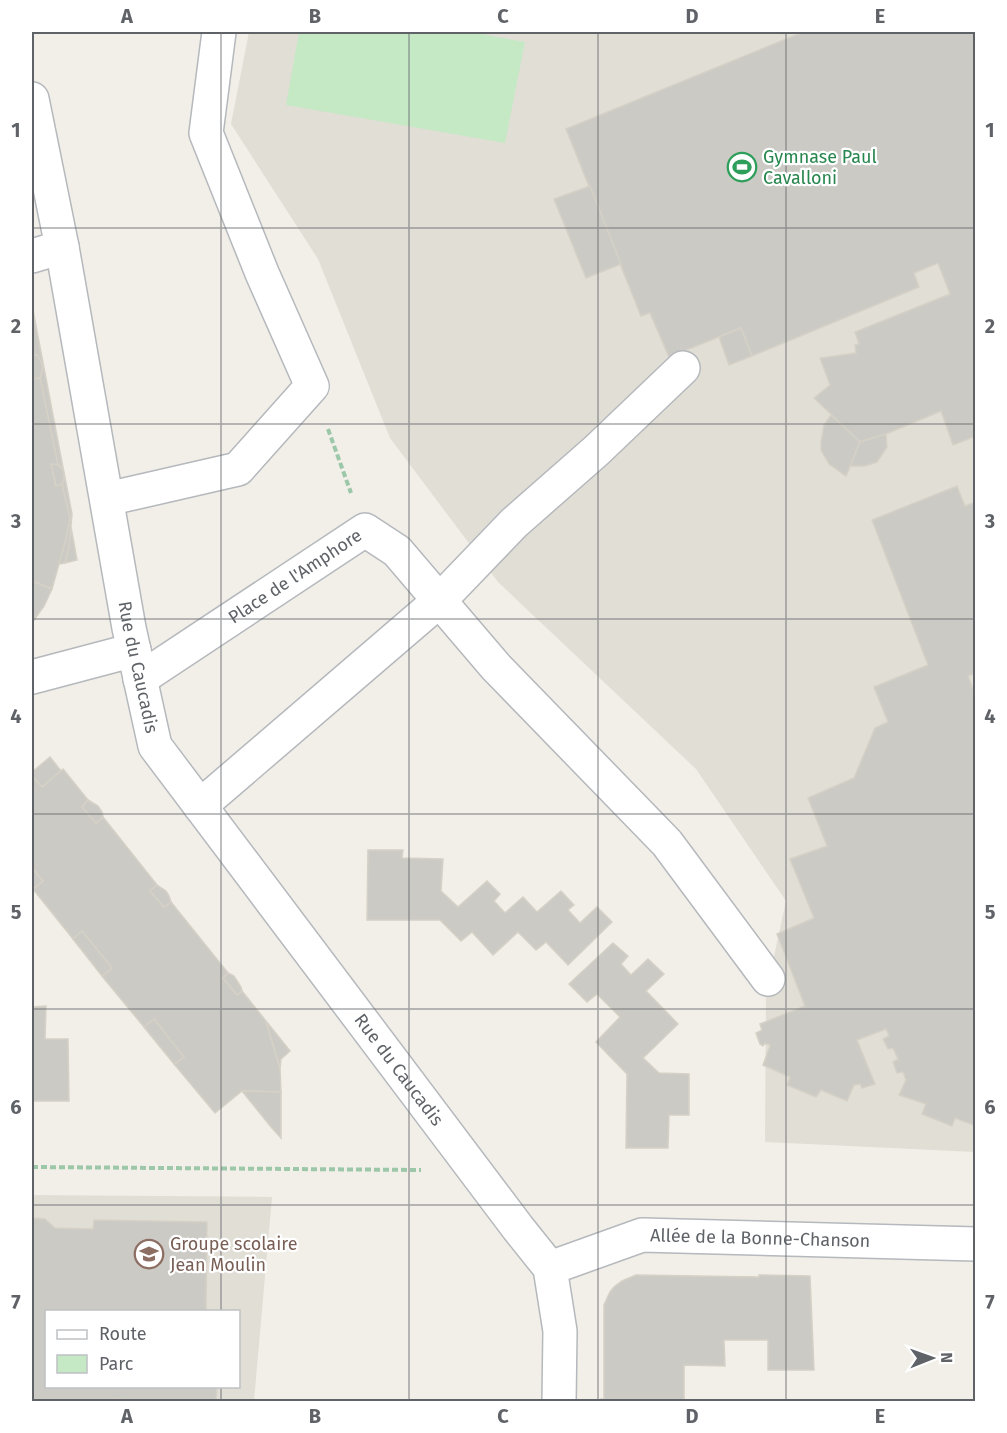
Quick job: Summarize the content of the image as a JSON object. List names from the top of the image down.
{
  "streets": {
    "street": ["Place de l'Amphore", "Rue du Caucadis", "Allée de la Bonne-Chanson"]
  },
  "crossings": [
    ["Place de l'Amphore", "Rue du Caucadis"],
    ["Rue du Caucadis", "Allée de la Bonne-Chanson"]
  ],
  "places": {
    "sports": ["Gymnase Paul Cavalloni"],
    "school or university": ["Groupe scolaire Jean Moulin"]
  },
  "legend": ["Route", "Parc"],
  "north": "right",
  "grid": {
    "columns": [
      "A",
      "B",
      "C",
      "D",
      "E"
    ],
    "rows": [
      "1",
      "2",
      "3",
      "4",
      "5",
      "6",
      "7"
    ]
  }
}
